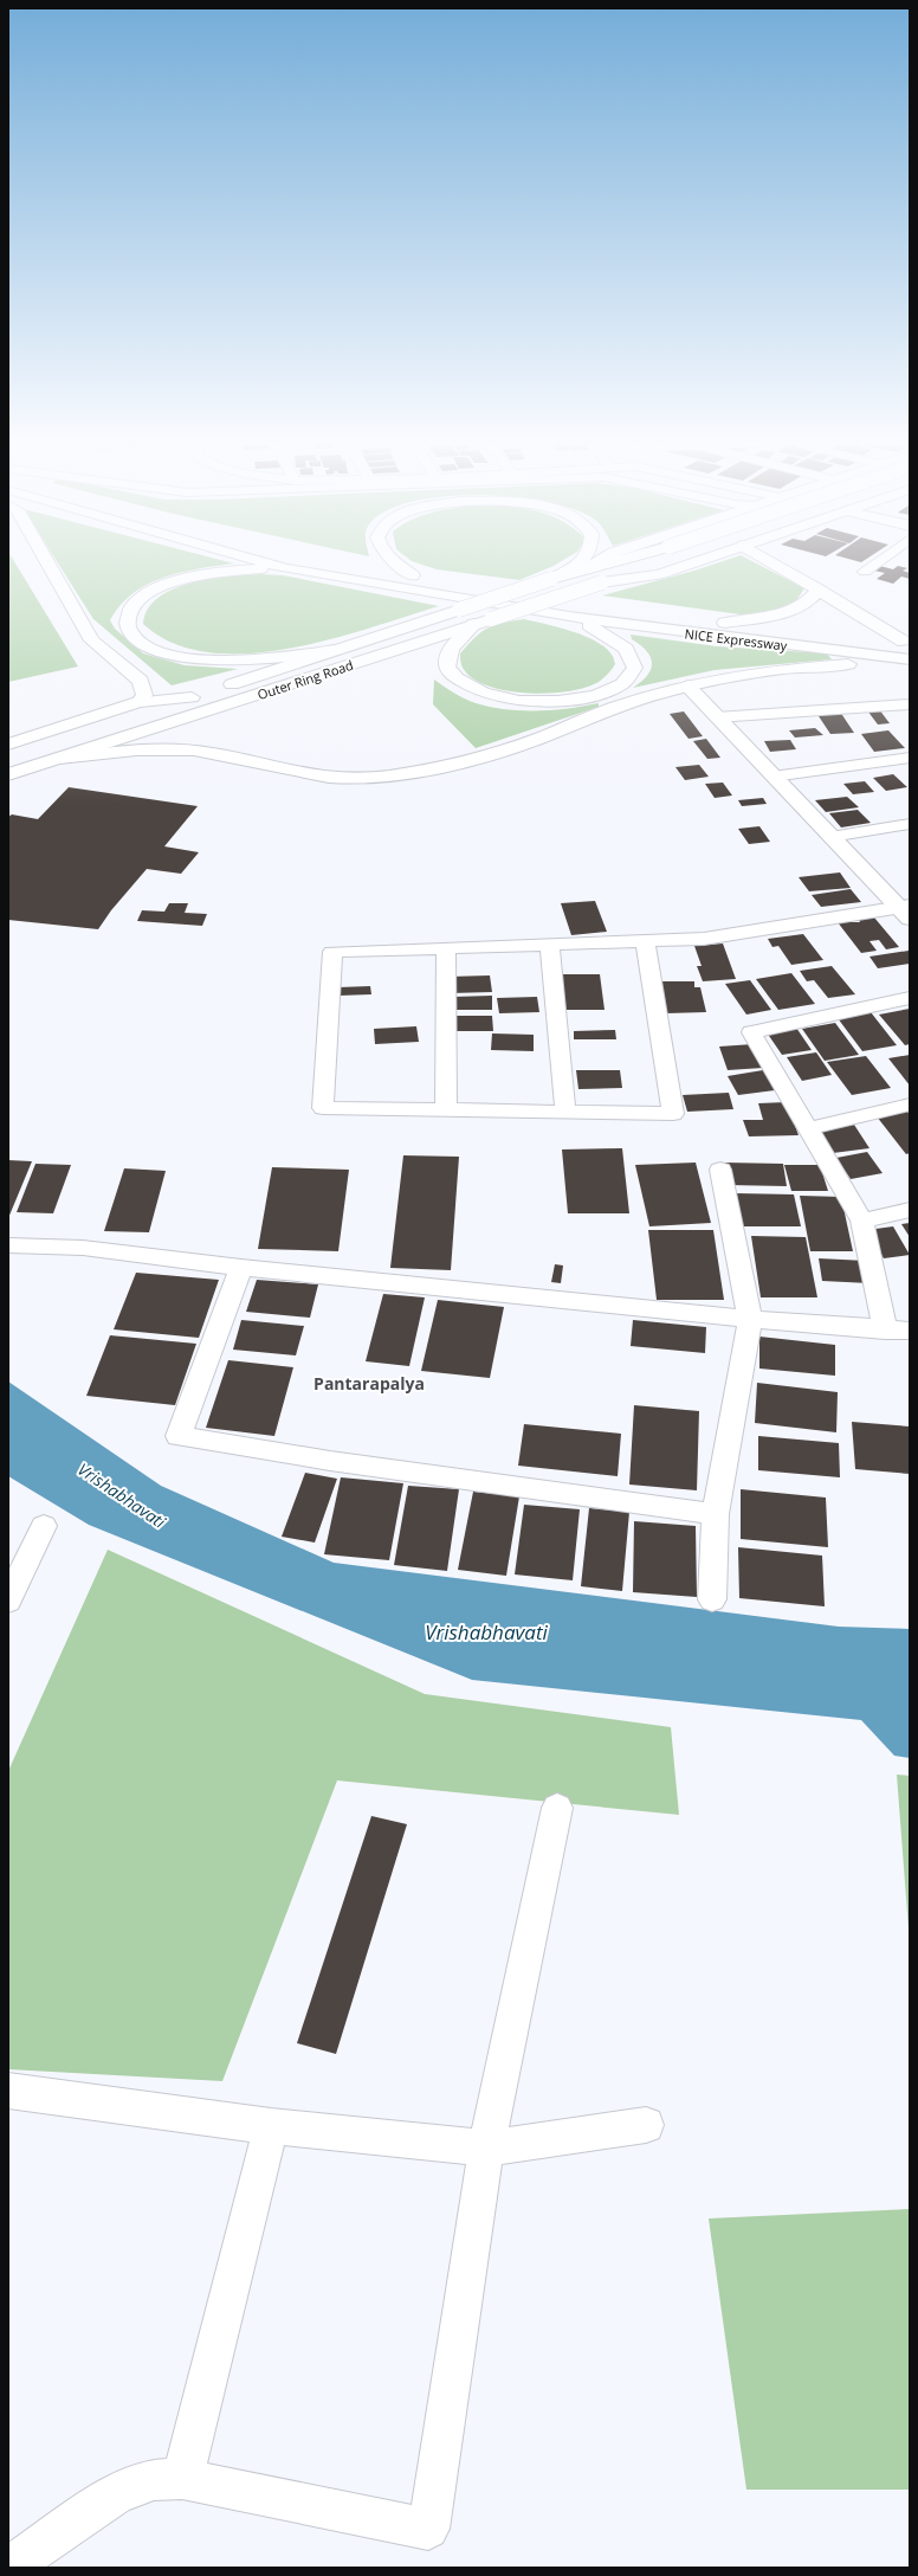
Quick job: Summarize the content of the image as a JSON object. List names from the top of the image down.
{
  "streets": {
    "main road": ["NICE Expressway", "Outer Ring Road"]
  },
  "districts": ["Pantarapalya"],
  "water": ["Vrishabhavati"]
}
